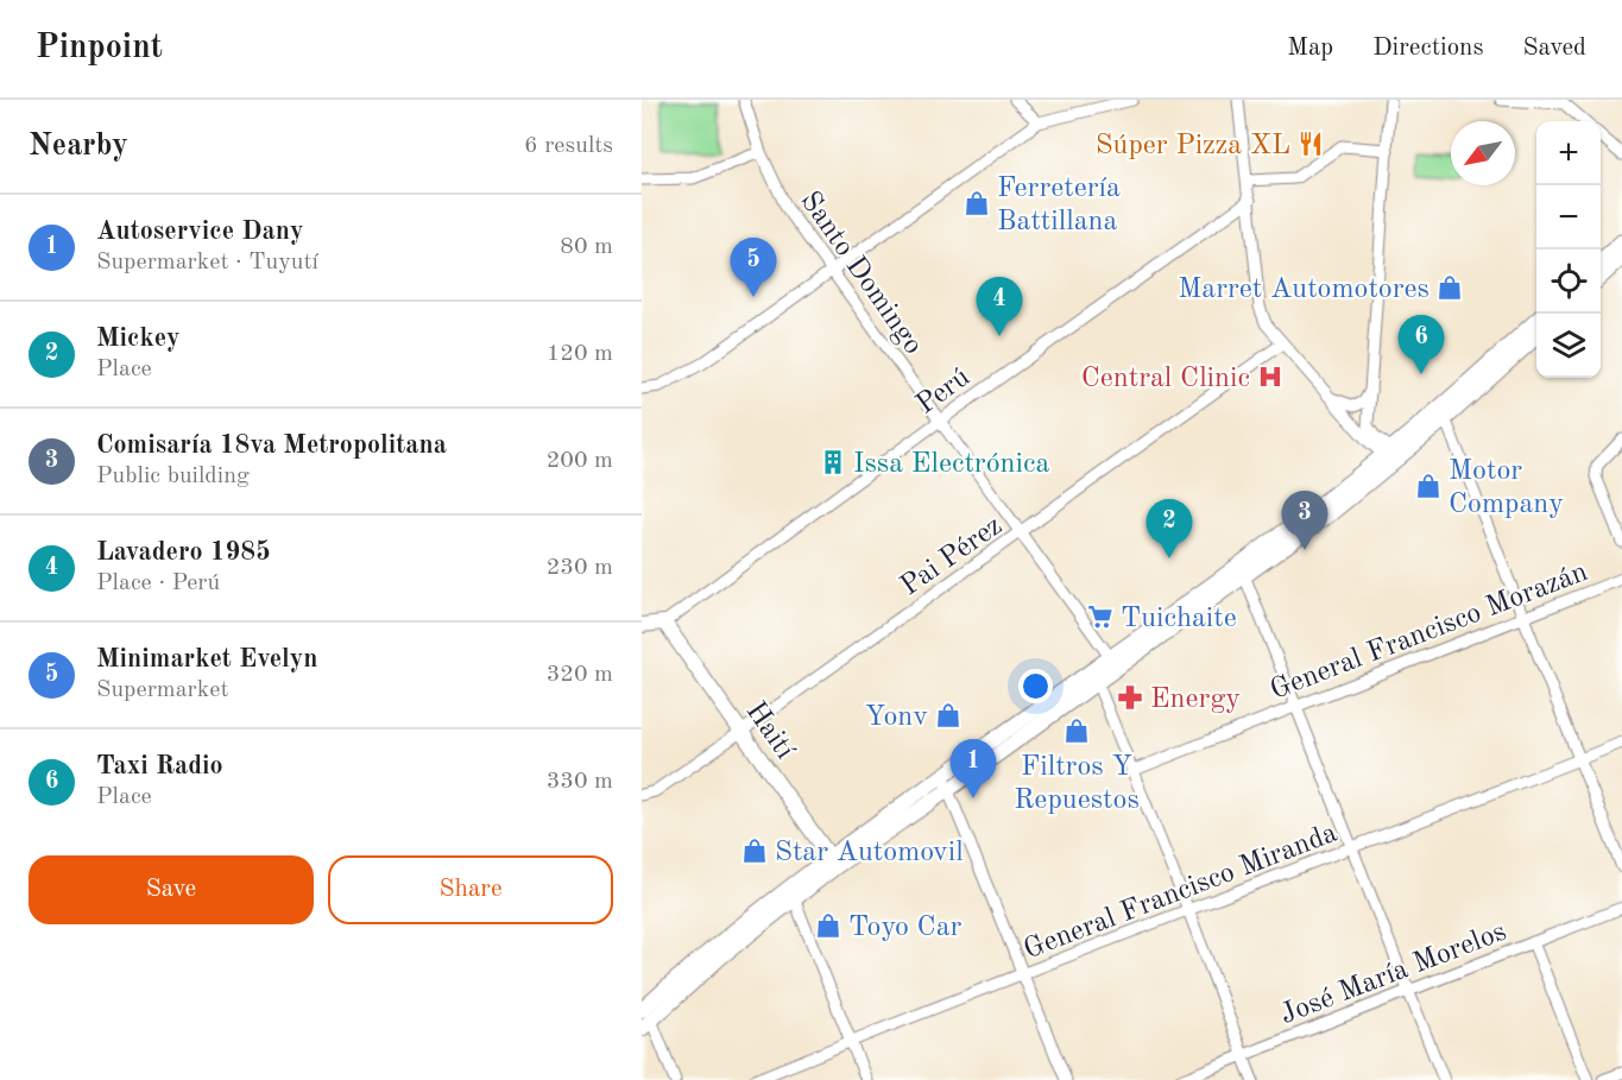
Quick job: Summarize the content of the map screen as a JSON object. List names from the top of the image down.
{
  "streets": {
    "main road": ["Haití"],
    "street": [
      "Santo Domingo",
      "Perú",
      "Pai Pérez",
      "General Francisco Morazán",
      "General Francisco Miranda",
      "José María Morelos"
    ]
  },
  "crossings": [
    ["Santo Domingo", "Perú"],
    ["Santo Domingo", "Pai Pérez"],
    ["Perú", "Haití"],
    ["Pai Pérez", "Haití"]
  ],
  "places": {
    "restaurant": ["Súper Pizza XL"],
    "shop": [
      "Ferretería Battillana",
      "Marret Automotores",
      "Motor Company",
      "Yonv",
      "Filtros Y Repuestos",
      "Star Automovil",
      "Toyo Car"
    ],
    "hospital": ["Central Clinic"],
    "building": ["Issa Electrónica"],
    "supermarket": ["Tuichaite"],
    "pharmacy": ["Energy"]
  },
  "north": "bottom left",
  "page": {
    "header": "Pinpoint",
    "nav": ["Map", "Directions", "Saved"],
    "heading": ["Nearby", "6 results"],
    "map_buttons": ["+", "−"],
    "list": [
      {
        "mark": "1",
        "name": "Autoservice Dany",
        "note": "Supermarket · Tuyutí",
        "value": "80 m"
      },
      {
        "mark": "2",
        "name": "Mickey",
        "note": "Place",
        "value": "120 m"
      },
      {
        "mark": "3",
        "name": "Comisaría 18va Metropolitana",
        "note": "Public building",
        "value": "200 m"
      },
      {
        "mark": "4",
        "name": "Lavadero 1985",
        "note": "Place · Perú",
        "value": "230 m"
      },
      {
        "mark": "5",
        "name": "Minimarket Evelyn",
        "note": "Supermarket",
        "value": "320 m"
      },
      {
        "mark": "6",
        "name": "Taxi Radio",
        "note": "Place",
        "value": "330 m"
      }
    ],
    "pins": [
      "5",
      "4",
      "6",
      "3",
      "2",
      "1"
    ],
    "buttons": ["Save", "Share"]
  }
}
